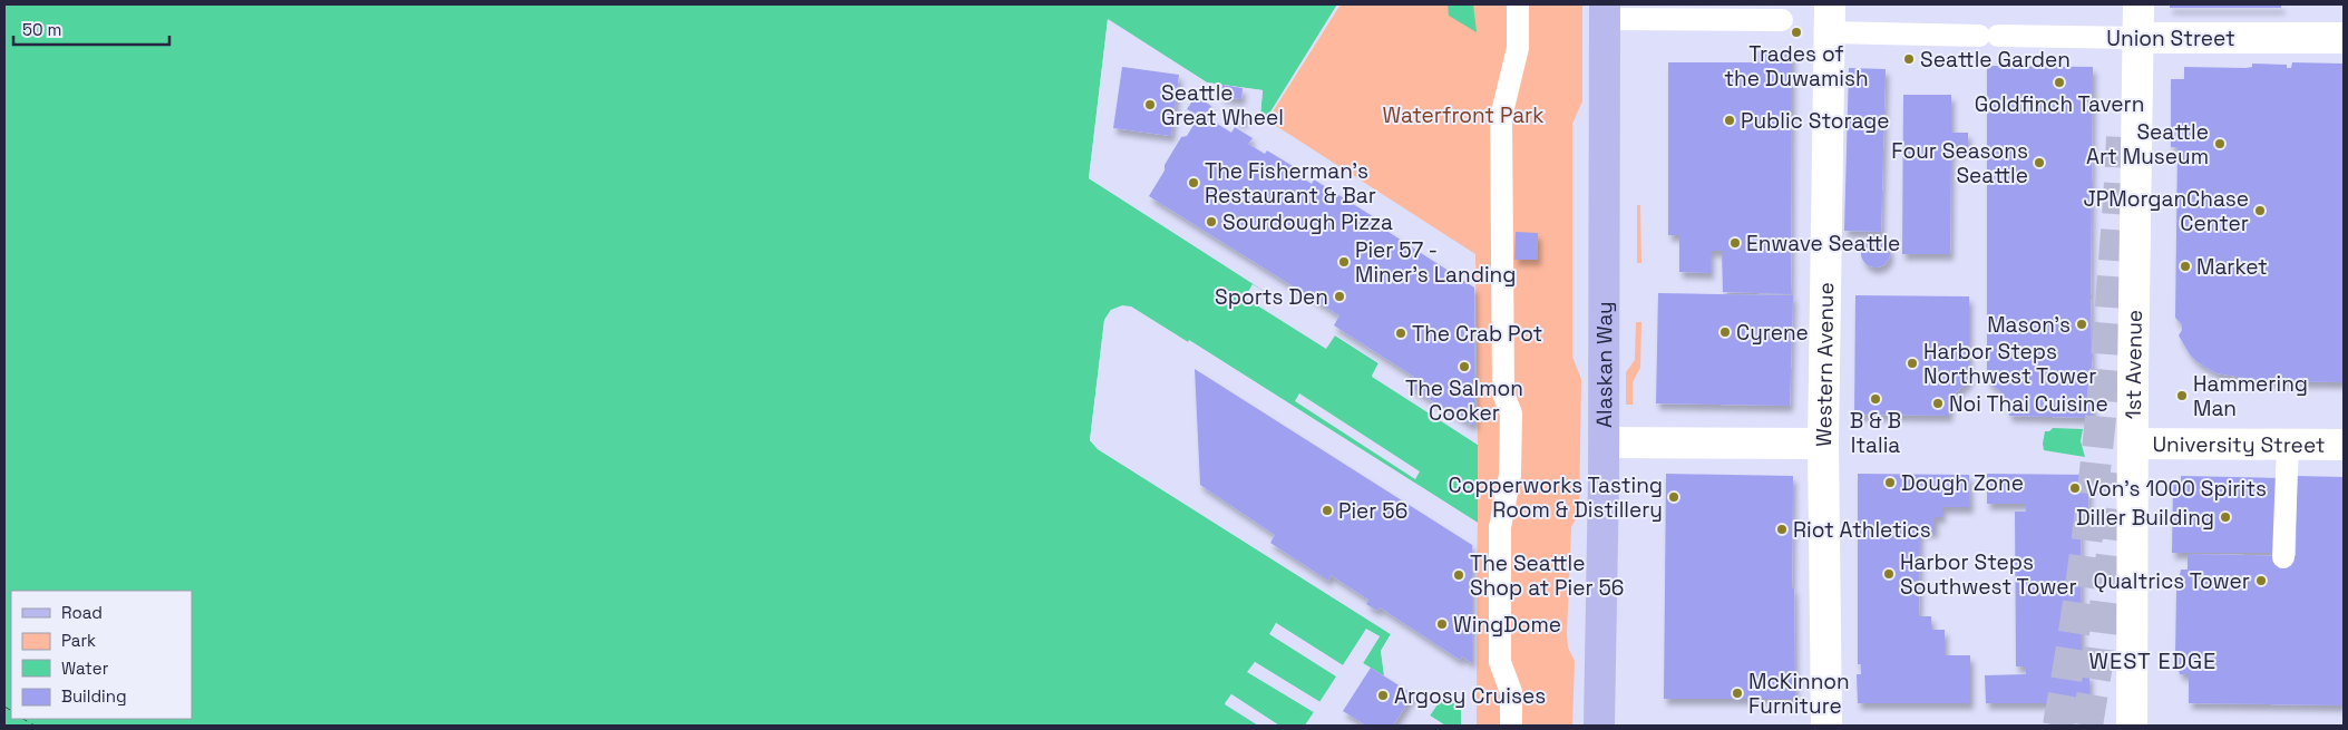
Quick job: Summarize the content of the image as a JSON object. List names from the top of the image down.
{
  "streets": {
    "main road": [
      "Union Street",
      "Western Avenue",
      "1st Avenue",
      "Alaskan Way",
      "University Street"
    ]
  },
  "crossings": [
    ["Union Street", "Western Avenue"],
    ["Union Street", "1st Avenue"],
    ["1st Avenue", "University Street"]
  ],
  "districts": ["WEST EDGE"],
  "parks": ["Waterfront Park"],
  "places": [
    "Trades of the Duwamish",
    "Seattle Garden",
    "Goldfinch Tavern",
    "Seattle Great Wheel",
    "Public Storage",
    "Seattle Art Museum",
    "Four Seasons Seattle",
    "The Fisherman's Restaurant & Bar",
    "JPMorganChase Center",
    "Sourdough Pizza",
    "Enwave Seattle",
    "Pier 57 - Miner's Landing",
    "Market",
    "Sports Den",
    "Mason's",
    "Cyrene",
    "The Crab Pot",
    "Harbor Steps Northwest Tower",
    "The Salmon Cooker",
    "Hammering Man",
    "B & B Italia",
    "Noi Thai Cuisine",
    "Dough Zone",
    "Von's 1000 Spirits",
    "Copperworks Tasting Room & Distillery",
    "Pier 56",
    "Diller Building",
    "Riot Athletics",
    "Harbor Steps Southwest Tower",
    "The Seattle Shop at Pier 56",
    "Qualtrics Tower",
    "WingDome",
    "McKinnon Furniture",
    "Argosy Cruises"
  ],
  "legend": [
    "Road",
    "Park",
    "Water",
    "Building"
  ],
  "scale_bar": "50 m"
}
